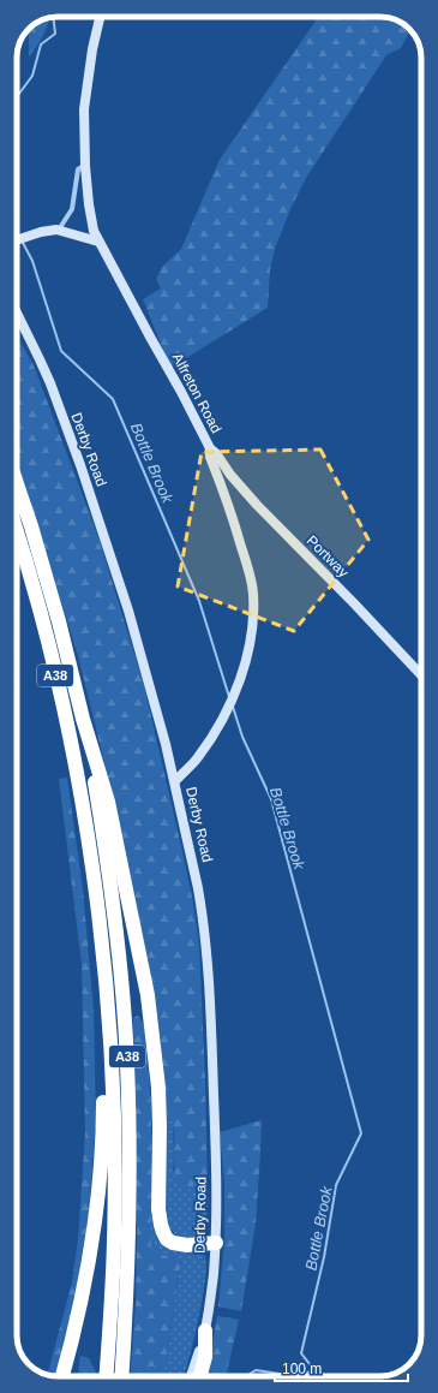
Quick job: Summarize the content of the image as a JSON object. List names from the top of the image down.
{
  "streets": {
    "highway": ["A38"],
    "street": ["Alfreton Road", "Derby Road", "Portway"]
  },
  "crossings": [
    ["Alfreton Road", "Derby Road"],
    ["Alfreton Road", "Portway"]
  ],
  "water": ["Bottle Brook"],
  "scale_bar": "100 m"
}
